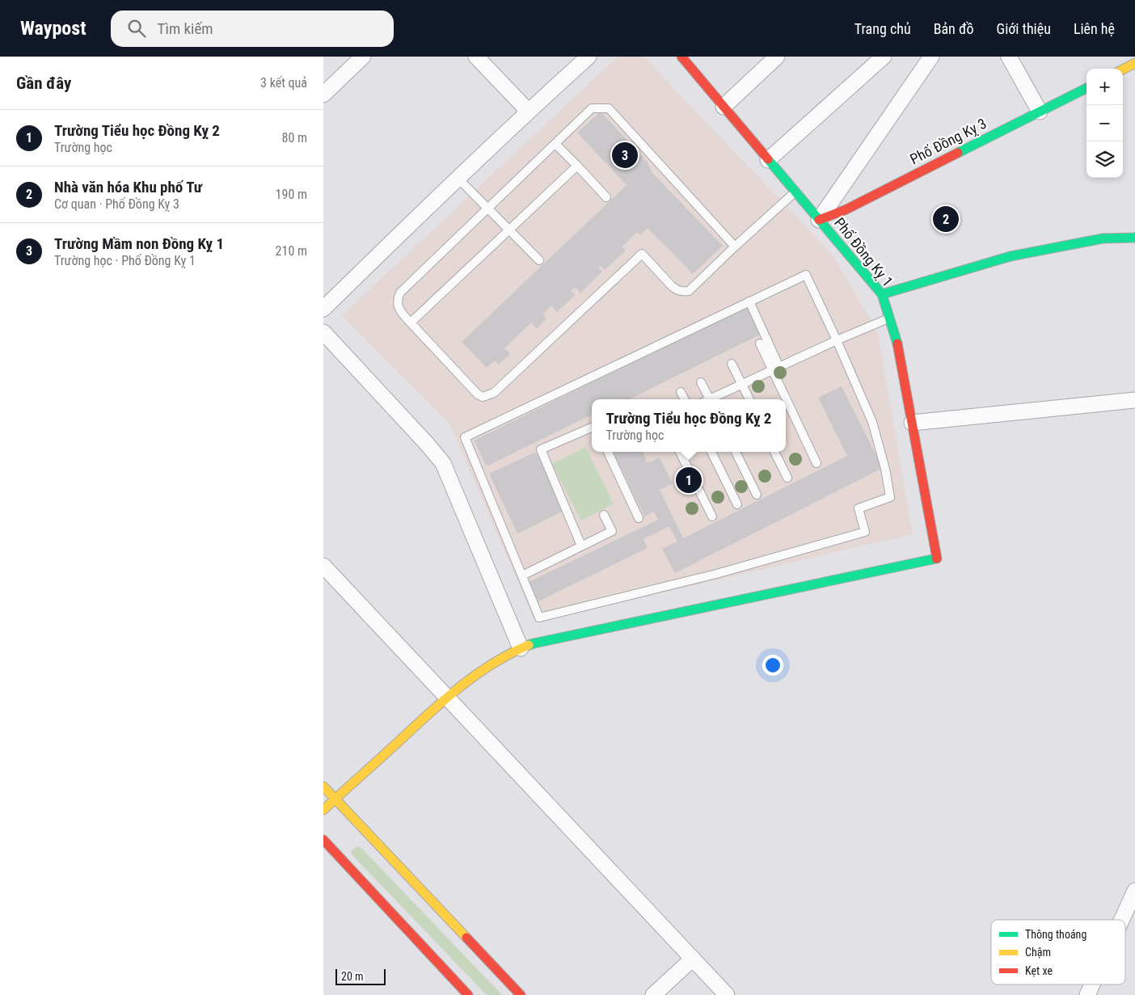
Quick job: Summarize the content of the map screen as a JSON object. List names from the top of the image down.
{
  "streets": {
    "street": ["Phố Đồng Kỵ 3", "Phố Đồng Kỵ 1"]
  },
  "crossings": [
    ["Phố Đồng Kỵ 3", "Phố Đồng Kỵ 1"]
  ],
  "legend": ["Thông thoáng", "Chậm", "Kẹt xe"],
  "scale_bar": "20 m",
  "page": {
    "header": "Waypost",
    "search": "Tìm kiếm",
    "nav": [
      "Trang chủ",
      "Bản đồ",
      "Giới thiệu",
      "Liên hệ"
    ],
    "heading": ["Gần đây", "3 kết quả"],
    "map_buttons": ["+", "−"],
    "list": [
      {
        "mark": "1",
        "name": "Trường Tiểu học Đồng Kỵ 2",
        "note": "Trường học",
        "value": "80 m"
      },
      {
        "mark": "2",
        "name": "Nhà văn hóa Khu phố Tư",
        "note": "Cơ quan · Phố Đồng Kỵ 3",
        "value": "190 m"
      },
      {
        "mark": "3",
        "name": "Trường Mầm non Đồng Kỵ 1",
        "note": "Trường học · Phố Đồng Kỵ 1",
        "value": "210 m"
      }
    ],
    "pins": ["3", "2", "1"],
    "popup": ["Trường Tiểu học Đồng Kỵ 2", "Trường học"],
    "scale": "20 m"
  }
}
